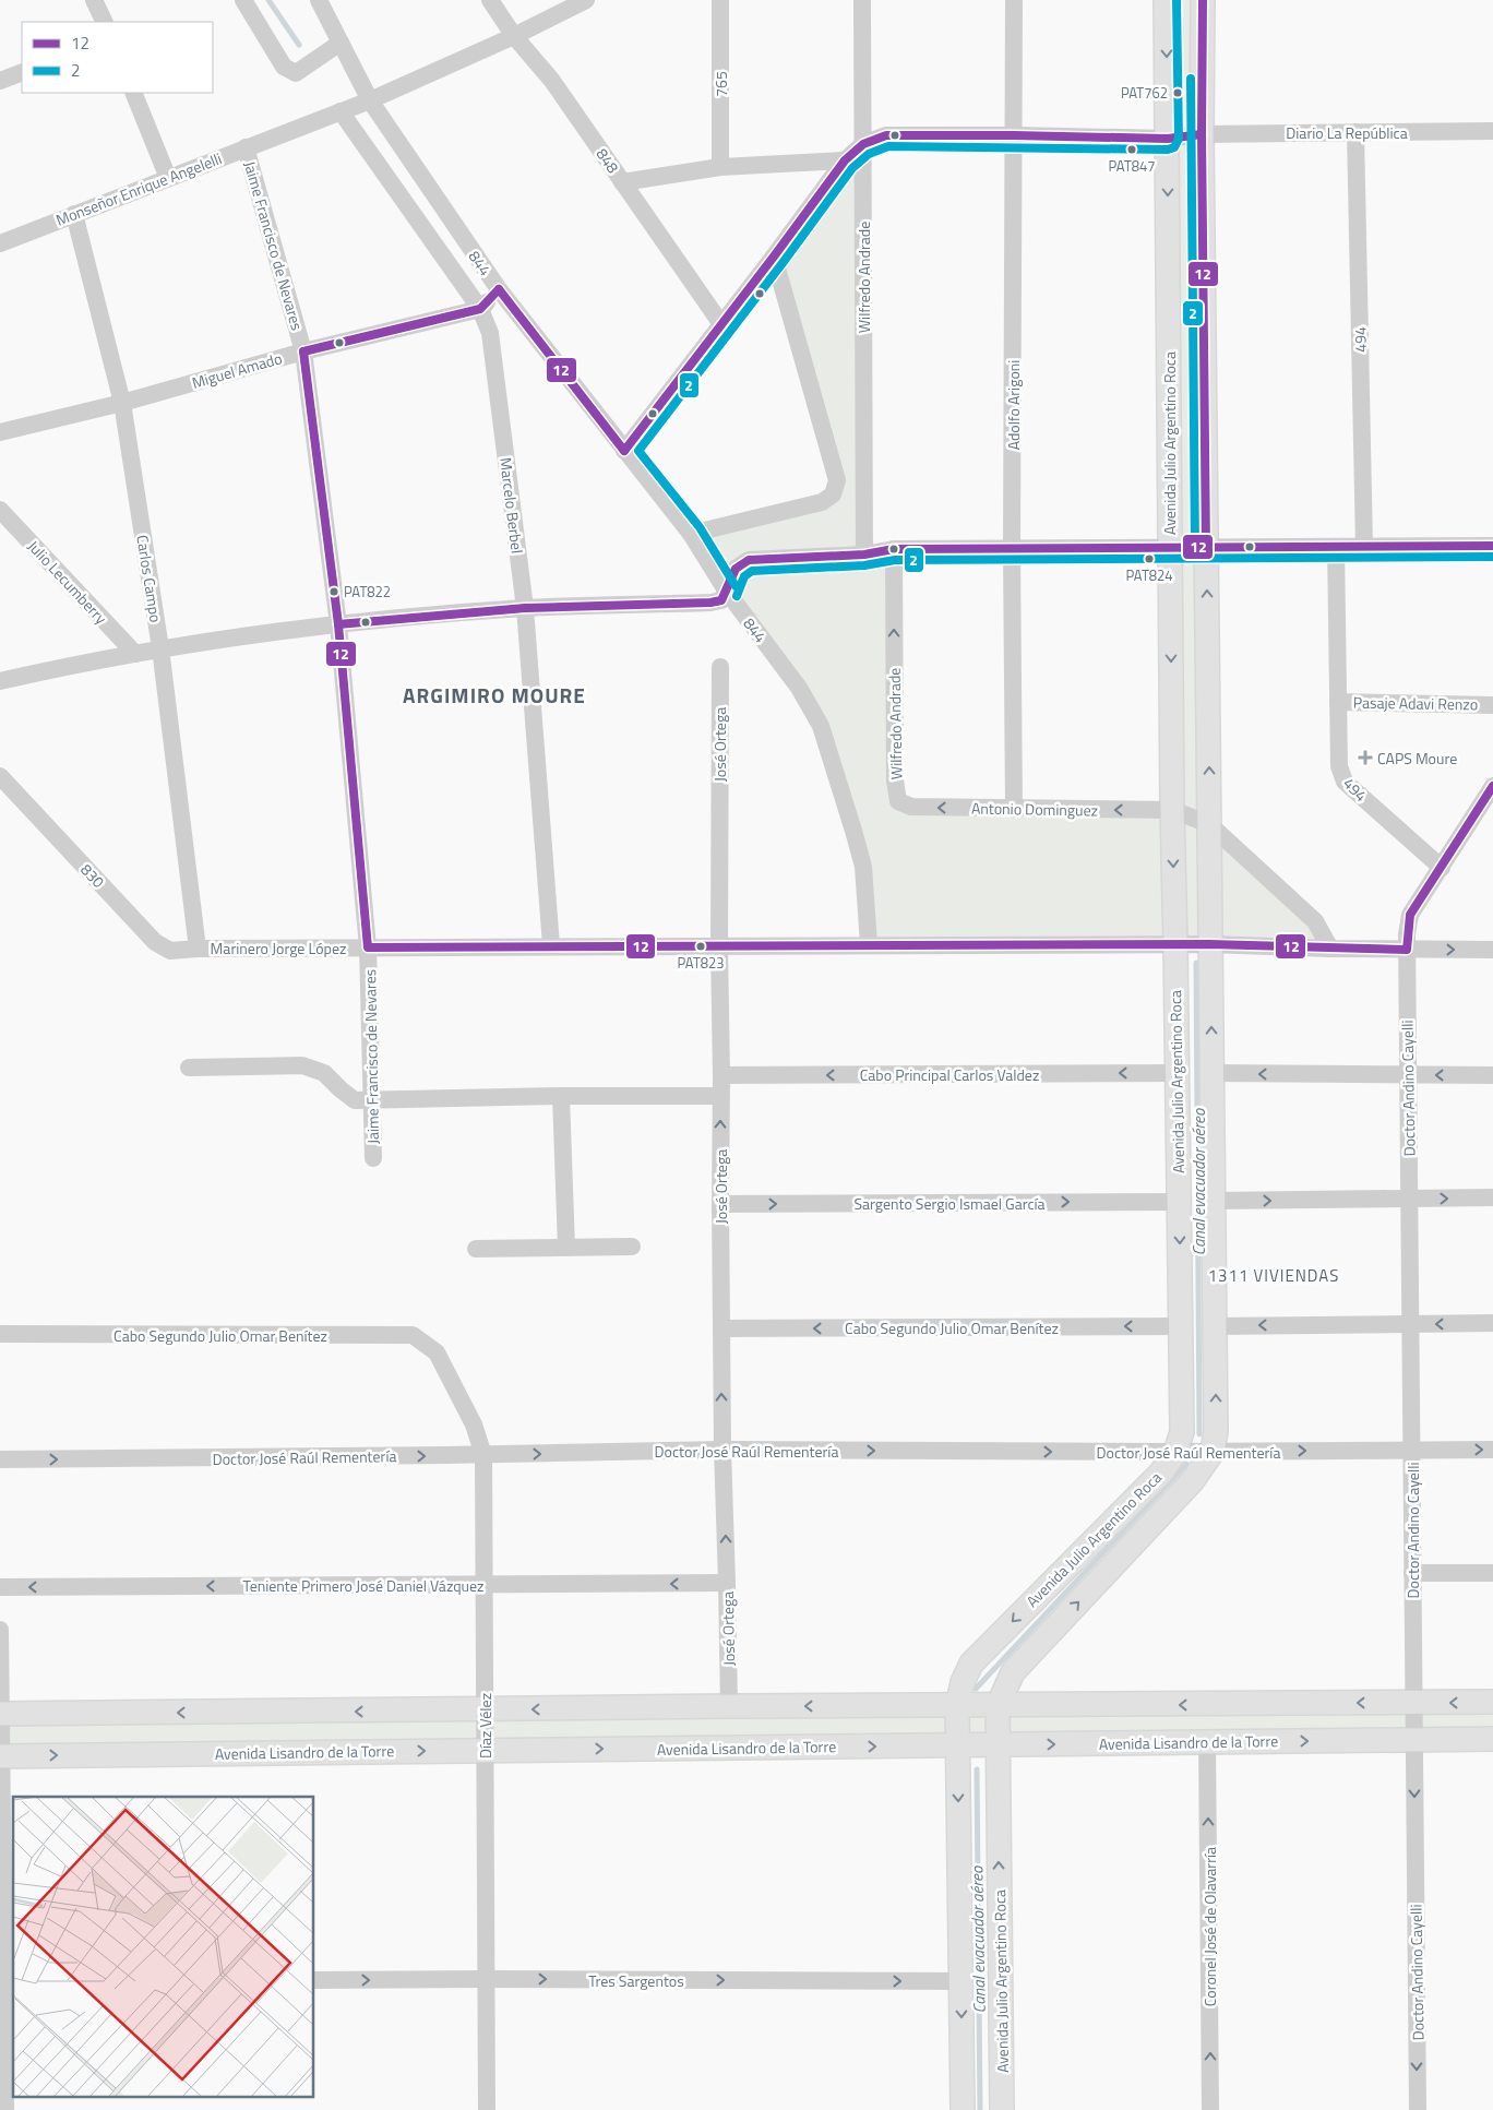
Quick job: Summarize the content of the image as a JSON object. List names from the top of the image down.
{
  "streets": {
    "main road": ["Avenida Julio Argentino Roca", "Avenida Lisandro de la Torre"],
    "street": [
      "765",
      "Diario La República",
      "848",
      "Monseñor Enrique Angelelli",
      "Jaime Francisco de Nevares",
      "844",
      "Wilfredo Andrade",
      "494",
      "Miguel Amado",
      "Adolfo Arigoni",
      "Marcelo Berbel",
      "Carlos Campo",
      "Julio Lecumberry",
      "Pasaje Adavi Renzo",
      "José Ortega",
      "Antonio Dominguez",
      "830",
      "Marinero Jorge López",
      "Cabo Principal Carlos Valdez",
      "Doctor Andino Cayelli",
      "Sargento Sergio Ismael García",
      "Cabo Segundo Julio Omar Benítez",
      "Doctor José Raúl Rementería",
      "Teniente Primero José Daniel Vázquez",
      "Díaz Vélez",
      "Coronel José de Olavarría",
      "Tres Sargentos"
    ]
  },
  "crossings": [
    ["Diario La República", "Wilfredo Andrade"],
    ["Diario La República", "494"],
    ["Diario La República", "Adolfo Arigoni"],
    ["Diario La República", "Avenida Julio Argentino Roca"],
    ["848", "Monseñor Enrique Angelelli"],
    ["Monseñor Enrique Angelelli", "Jaime Francisco de Nevares"],
    ["Monseñor Enrique Angelelli", "844"],
    ["Monseñor Enrique Angelelli", "Marcelo Berbel"],
    ["Monseñor Enrique Angelelli", "Carlos Campo"],
    ["Jaime Francisco de Nevares", "Miguel Amado"],
    ["Jaime Francisco de Nevares", "Marinero Jorge López"],
    ["844", "Marinero Jorge López"],
    ["Wilfredo Andrade", "Antonio Dominguez"],
    ["494", "Pasaje Adavi Renzo"],
    ["494", "Doctor Andino Cayelli"],
    ["Miguel Amado", "Marcelo Berbel"],
    ["Miguel Amado", "Carlos Campo"],
    ["Adolfo Arigoni", "Antonio Dominguez"],
    ["Avenida Julio Argentino Roca", "Antonio Dominguez"],
    ["Avenida Julio Argentino Roca", "Marinero Jorge López"],
    ["Avenida Julio Argentino Roca", "Cabo Principal Carlos Valdez"],
    ["Avenida Julio Argentino Roca", "Sargento Sergio Ismael García"],
    ["Avenida Julio Argentino Roca", "Cabo Segundo Julio Omar Benítez"],
    ["Avenida Julio Argentino Roca", "Doctor José Raúl Rementería"],
    ["Avenida Julio Argentino Roca", "Avenida Lisandro de la Torre"],
    ["Avenida Julio Argentino Roca", "Tres Sargentos"],
    ["Marcelo Berbel", "Marinero Jorge López"],
    ["Carlos Campo", "830"],
    ["Carlos Campo", "Marinero Jorge López"],
    ["José Ortega", "Marinero Jorge López"],
    ["José Ortega", "Cabo Principal Carlos Valdez"],
    ["José Ortega", "Sargento Sergio Ismael García"],
    ["José Ortega", "Cabo Segundo Julio Omar Benítez"],
    ["José Ortega", "Doctor José Raúl Rementería"],
    ["José Ortega", "Teniente Primero José Daniel Vázquez"],
    ["830", "Marinero Jorge López"],
    ["Doctor Andino Cayelli", "Doctor José Raúl Rementería"],
    ["Doctor Andino Cayelli", "Avenida Lisandro de la Torre"],
    ["Cabo Segundo Julio Omar Benítez", "Díaz Vélez"],
    ["Doctor José Raúl Rementería", "Díaz Vélez"],
    ["Teniente Primero José Daniel Vázquez", "Díaz Vélez"],
    ["Díaz Vélez", "Avenida Lisandro de la Torre"],
    ["Díaz Vélez", "Tres Sargentos"],
    ["Avenida Lisandro de la Torre", "Coronel José de Olavarría"]
  ],
  "one_way": [
    "Antonio Dominguez",
    "Cabo Principal Carlos Valdez",
    "Sargento Sergio Ismael García",
    "Cabo Segundo Julio Omar Benítez",
    "Doctor José Raúl Rementería",
    "Teniente Primero José Daniel Vázquez",
    "Coronel José de Olavarría",
    "Tres Sargentos"
  ],
  "districts": ["ARGIMIRO MOURE", "1311 VIVIENDAS"],
  "water": ["Canal evacuador aéreo"],
  "places": {
    "other": [
      "PAT762",
      "PAT847",
      "PAT824",
      "PAT822",
      "PAT823"
    ],
    "health": ["CAPS Moure"]
  },
  "lines": ["transit line 12", "transit line 2"],
  "legend": ["12", "2"]
}
